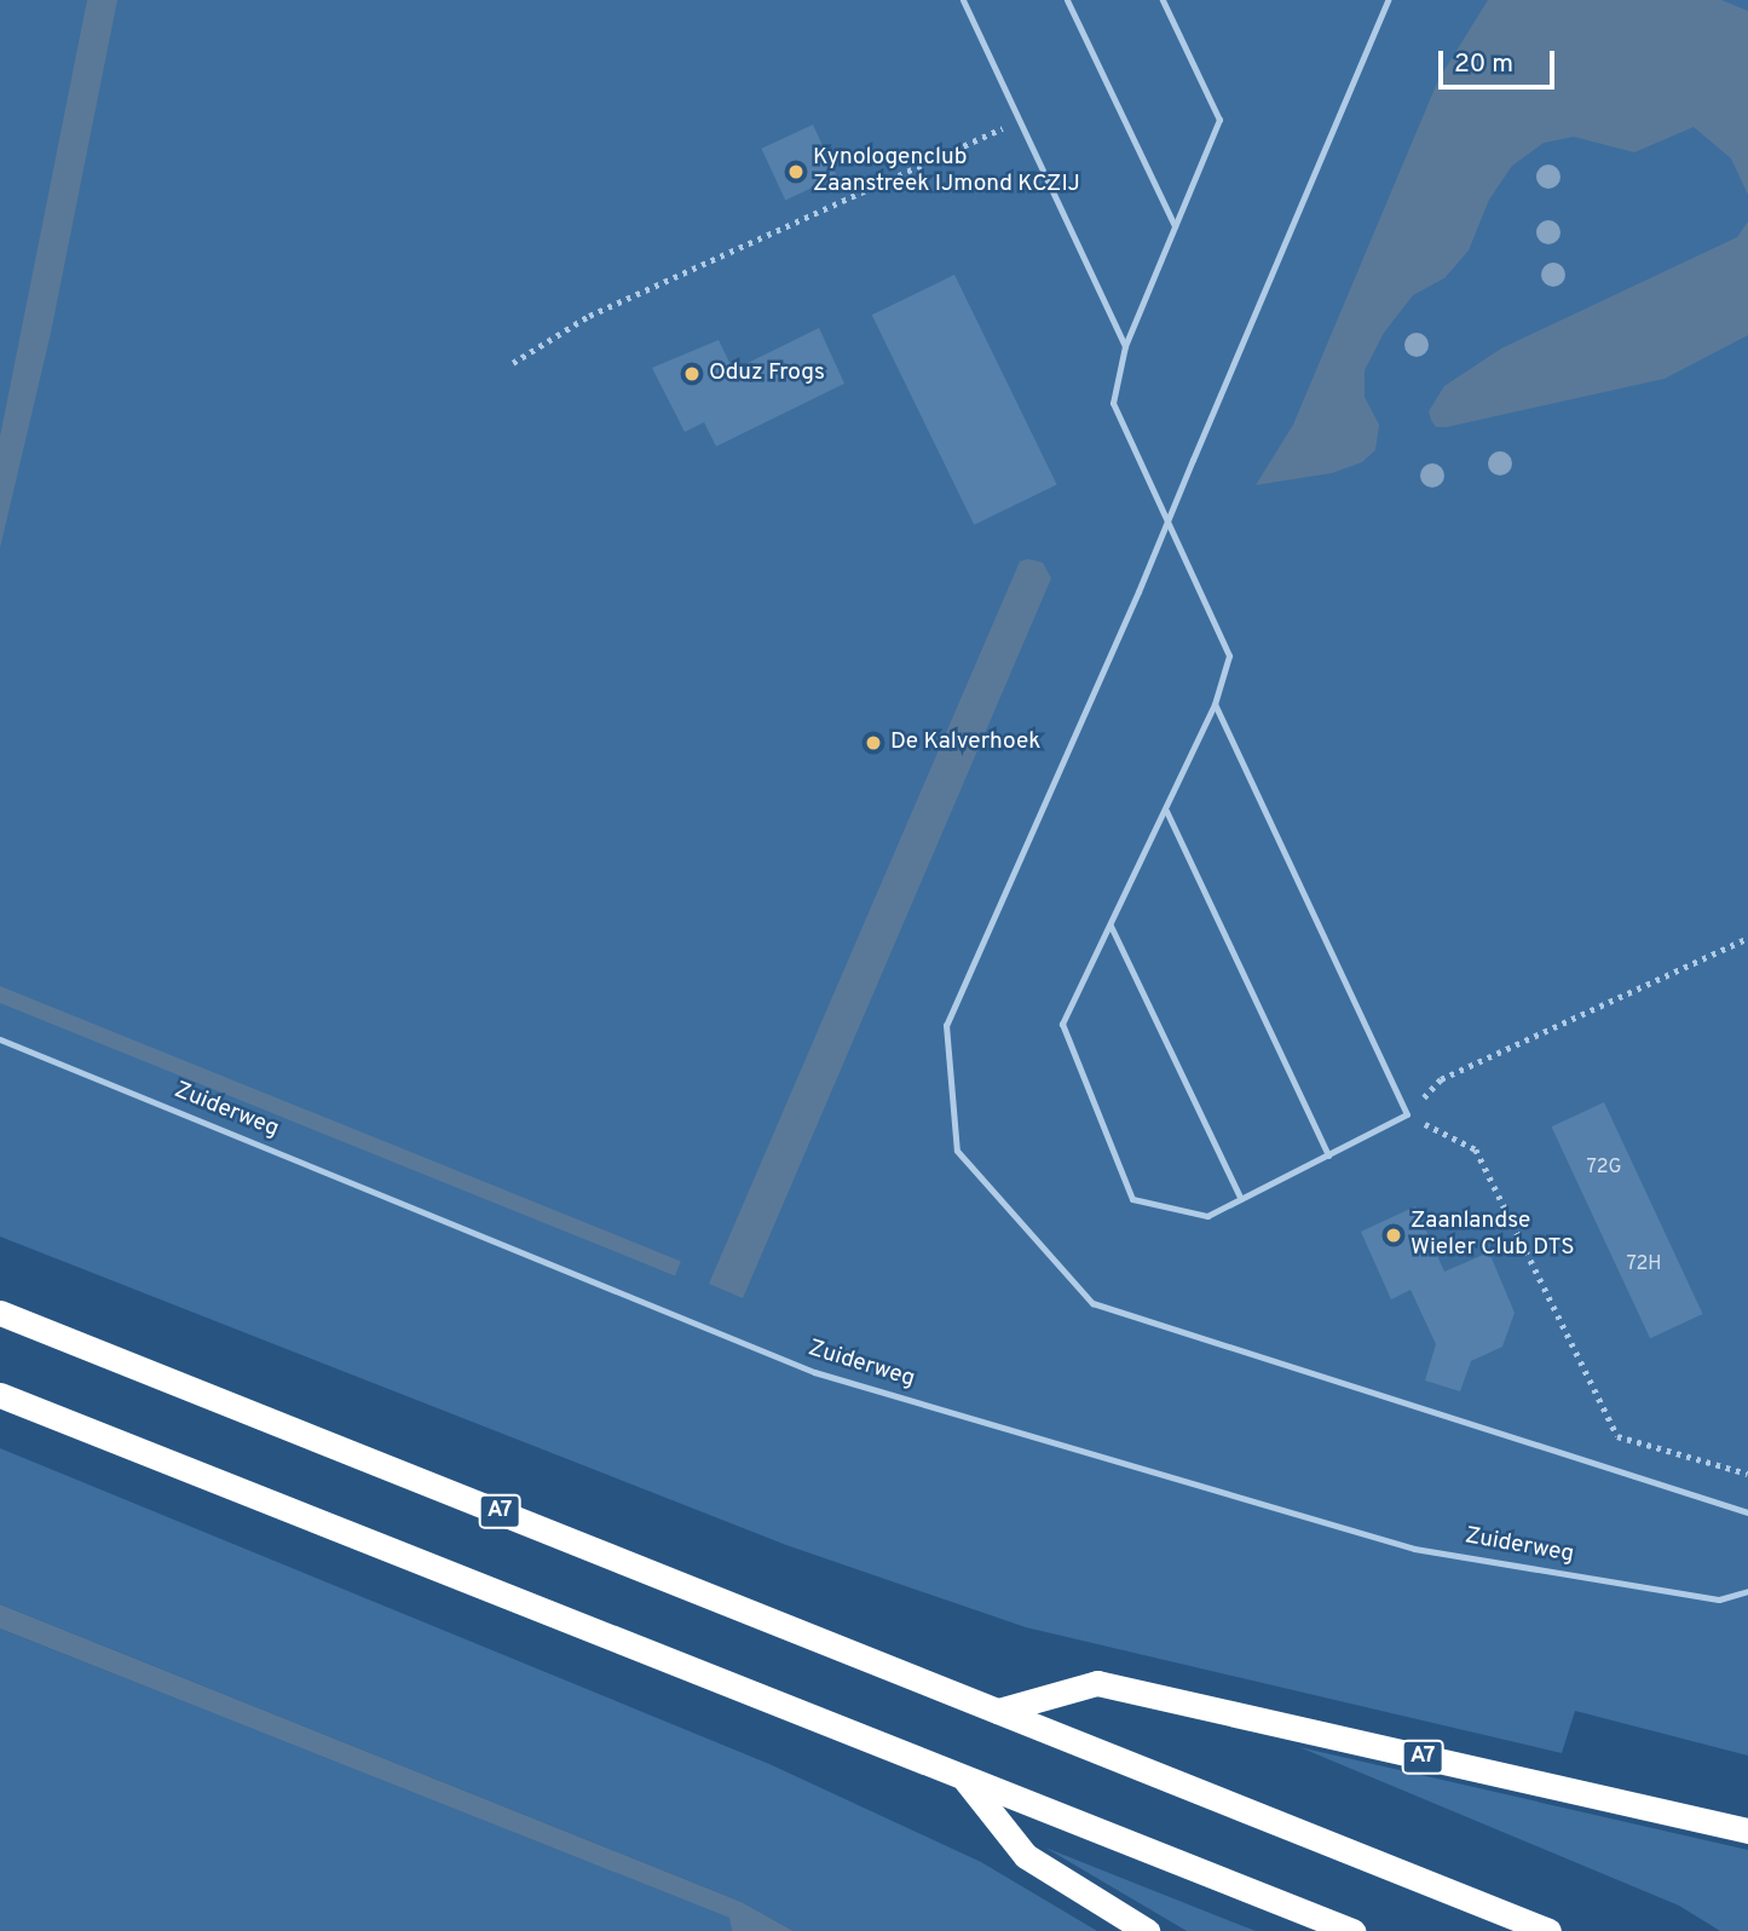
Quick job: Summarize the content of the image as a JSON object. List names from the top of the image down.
{
  "streets": {
    "highway": ["A7"],
    "lane": ["Zuiderweg"]
  },
  "places": [
    "Kynologenclub Zaanstreek IJmond KCZIJ",
    "Oduz Frogs",
    "De Kalverhoek",
    "Zaanlandse Wieler Club DTS"
  ],
  "house_numbers": ["72G", "72H"],
  "scale_bar": "20 m"
}
